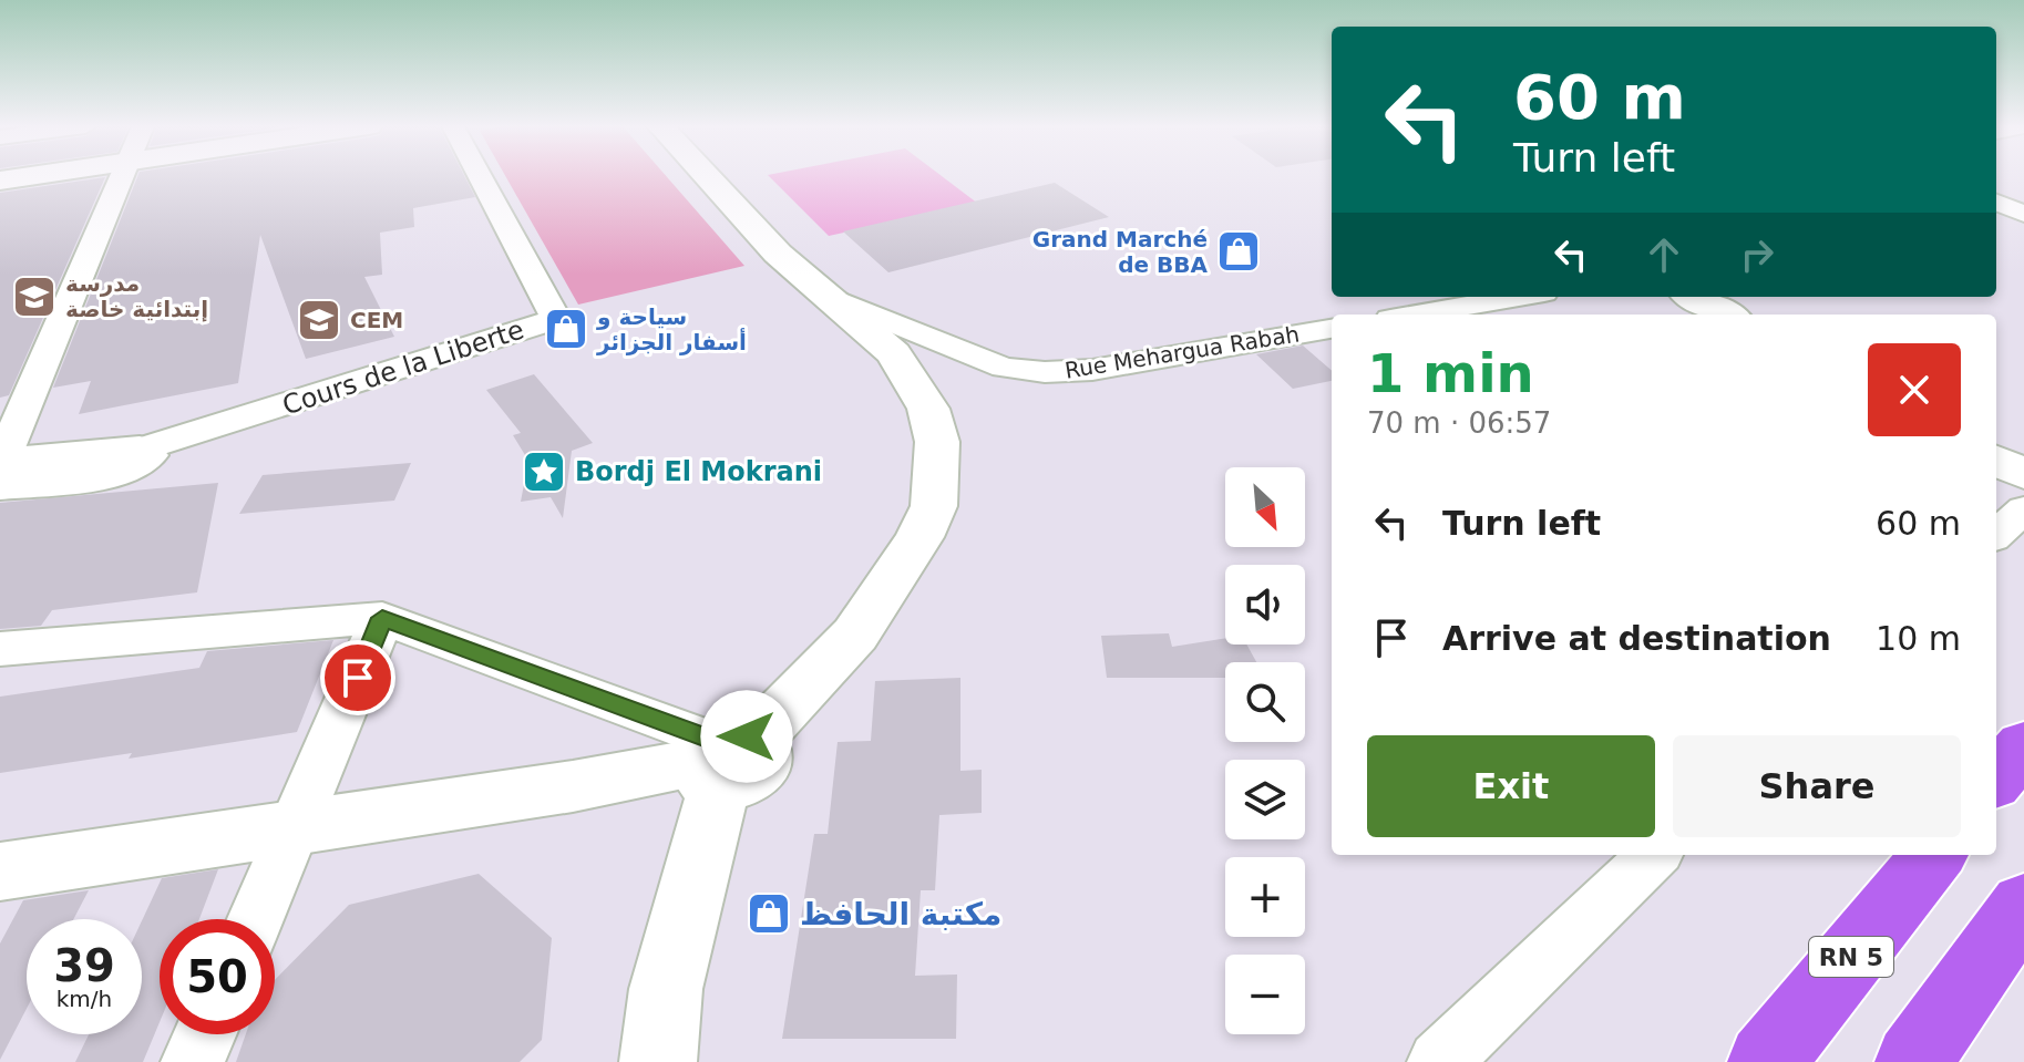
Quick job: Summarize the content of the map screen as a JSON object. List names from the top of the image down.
{
  "streets": {
    "main road": ["RN 5"],
    "street": ["Rue Mehargua Rabah", "Cours de la Liberte"]
  },
  "places": {
    "shop": ["Grand Marché de BBA", "سياحة و أسفار الجزائر", "مكتبة الحافظ"],
    "school or university": ["مدرسة إبتدائية خاصة", "CEM"],
    "place": ["Bordj El Mokrani"]
  },
  "north": "bottom right",
  "page": {
    "turn": ["60 m", "Turn left"],
    "heading": ["1 min", "70 m · 06:57"],
    "list": [
      {
        "name": "Turn left",
        "value": "60 m"
      },
      {
        "name": "Arrive at destination",
        "value": "10 m"
      }
    ],
    "map_buttons": ["+", "−"],
    "buttons": ["Exit", "Share"],
    "speed": "39 km/h",
    "limit": "50"
  }
}
